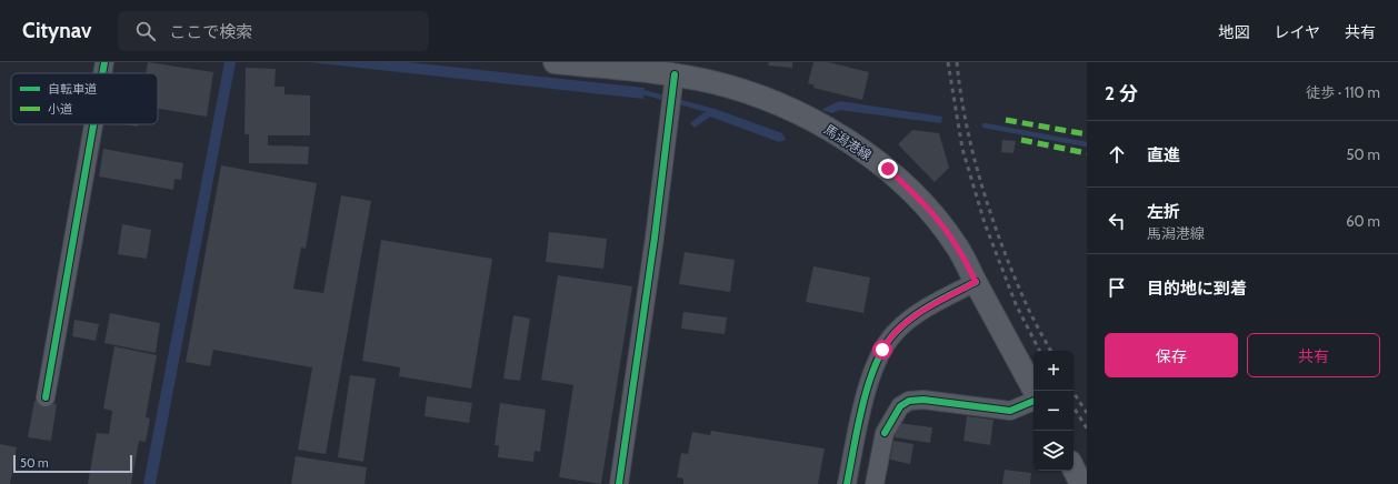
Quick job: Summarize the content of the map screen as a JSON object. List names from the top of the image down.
{
  "streets": {
    "main road": ["馬潟港線"]
  },
  "legend": ["自転車道", "小道"],
  "scale_bar": "50 m",
  "page": {
    "header": "Citynav",
    "search": "ここで検索",
    "nav": ["地図", "レイヤ", "共有"],
    "heading": ["2 分", "徒歩 · 110 m"],
    "list": [
      ["直進", "50 m"],
      ["左折", "馬潟港線", "60 m"],
      "目的地に到着"
    ],
    "buttons": ["保存", "共有"],
    "map_buttons": ["+", "−"],
    "scale": "50 m"
  }
}
